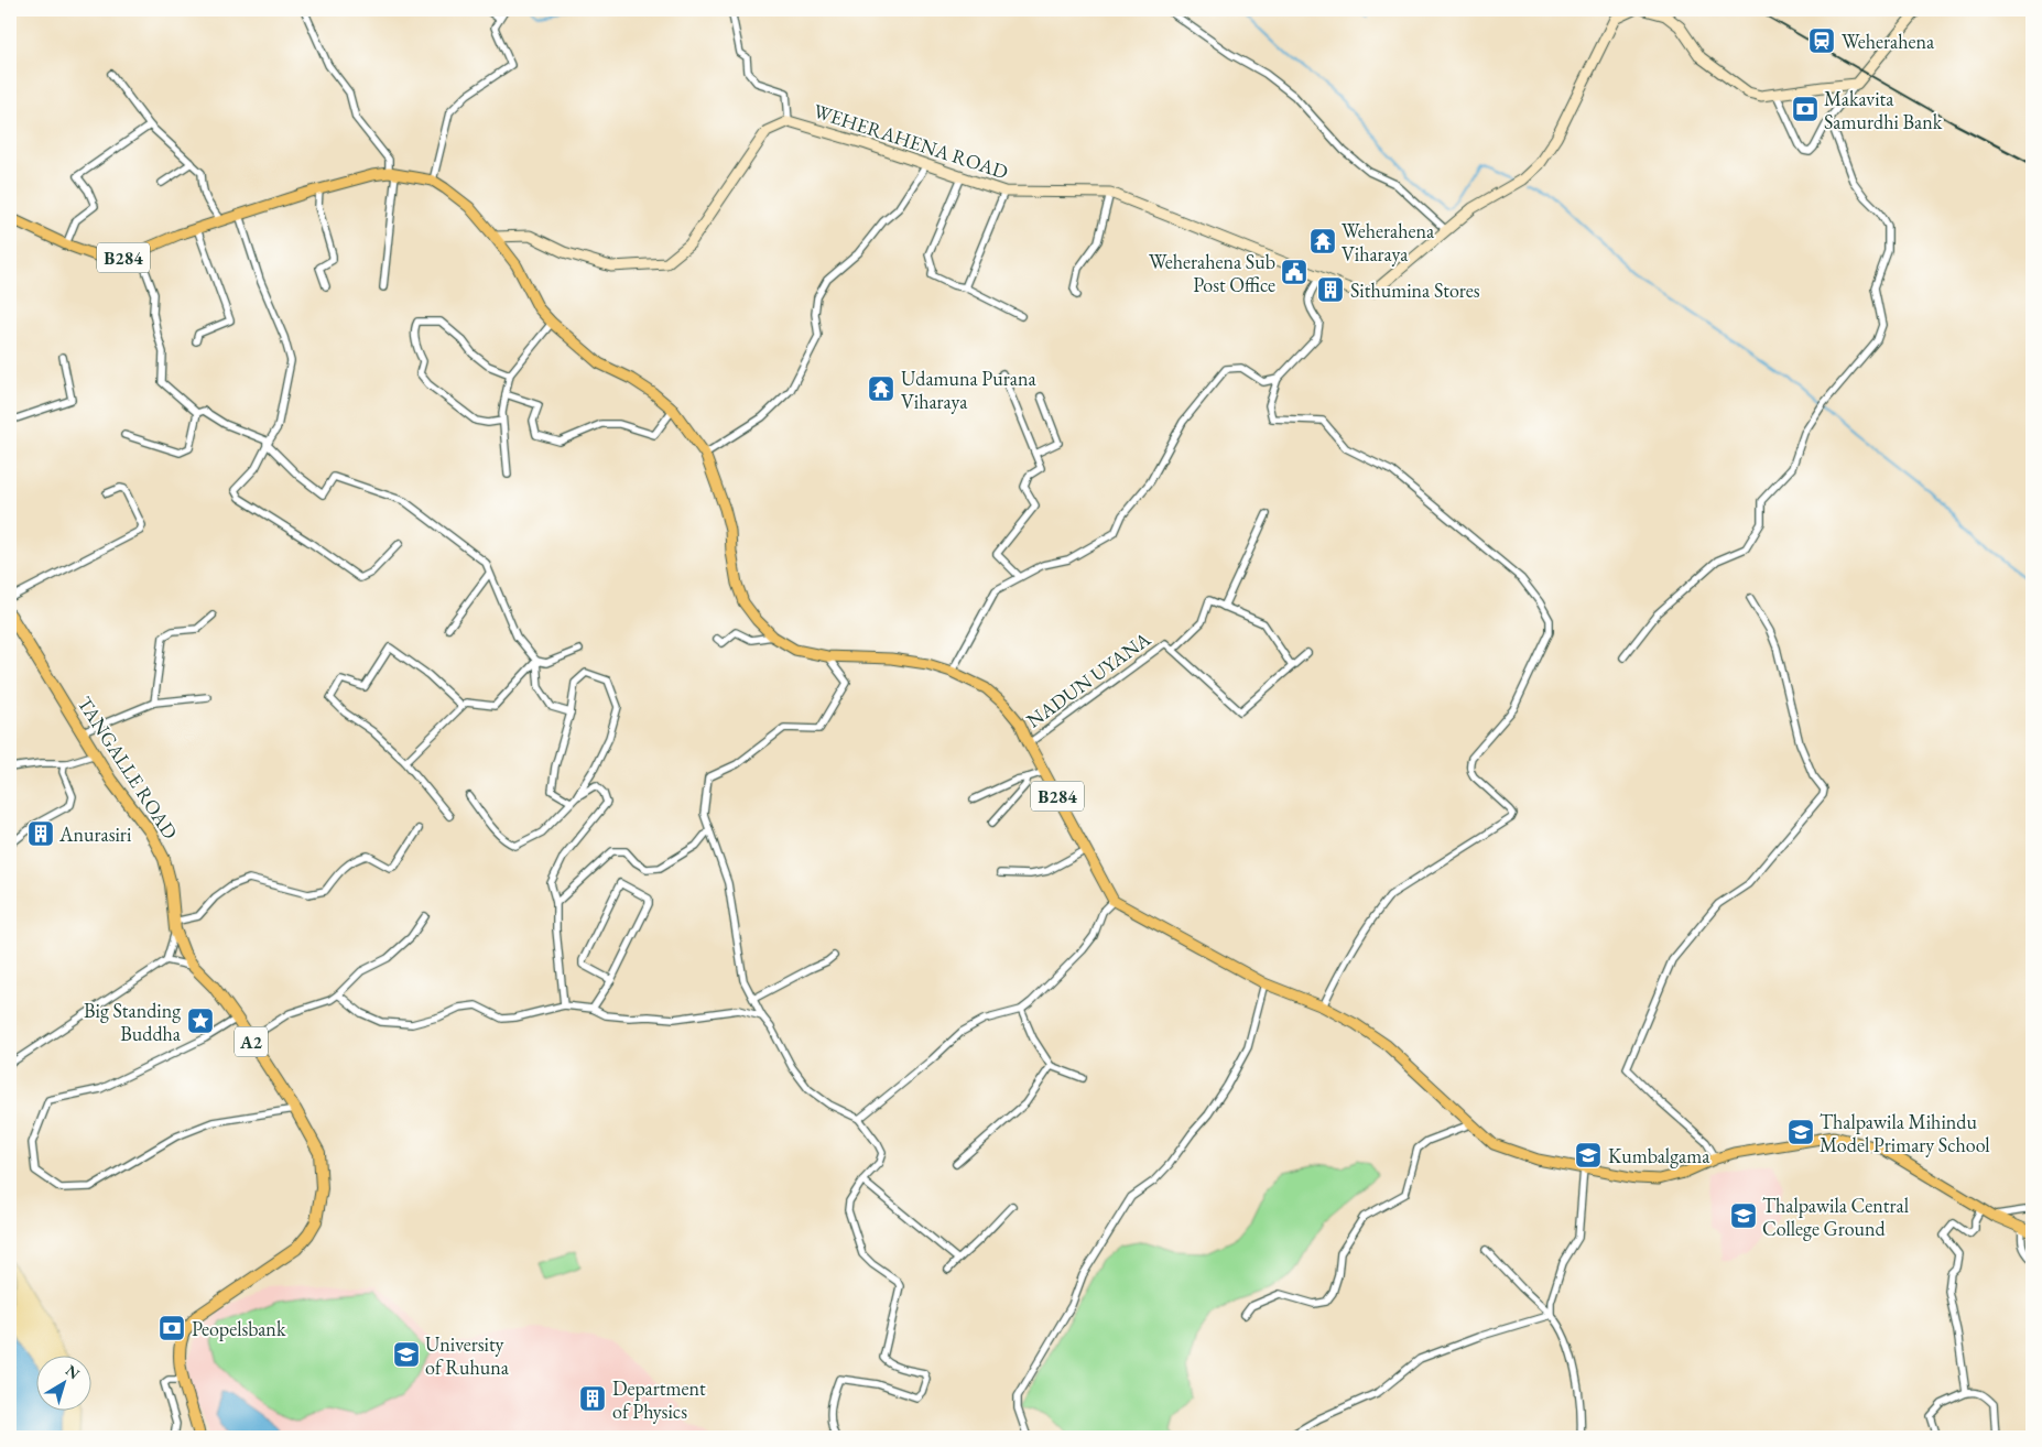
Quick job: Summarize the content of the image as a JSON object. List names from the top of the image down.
{
  "streets": {
    "highway": ["TANGALLE ROAD", "A2"],
    "main road": ["WEHERAHENA ROAD", "B284"],
    "street": ["NADUN UYANA"]
  },
  "crossings": [
    ["WEHERAHENA ROAD", "B284"],
    ["B284", "NADUN UYANA"]
  ],
  "places": {
    "station": ["Weherahena"],
    "bank": ["Makavita Samurdhi Bank", "Peopelsbank"],
    "temple": ["Weherahena Viharaya", "Udamuna Purana Viharaya"],
    "public building": ["Weherahena Sub Post Office"],
    "building": ["Sithumina Stores", "Anurasiri", "Department of Physics"],
    "place": ["Big Standing Buddha"],
    "school or university": [
      "Thalpawila Mihindu Model Primary School",
      "Kumbalgama",
      "Thalpawila Central College Ground",
      "University of Ruhuna"
    ]
  },
  "north": "top right"
}
